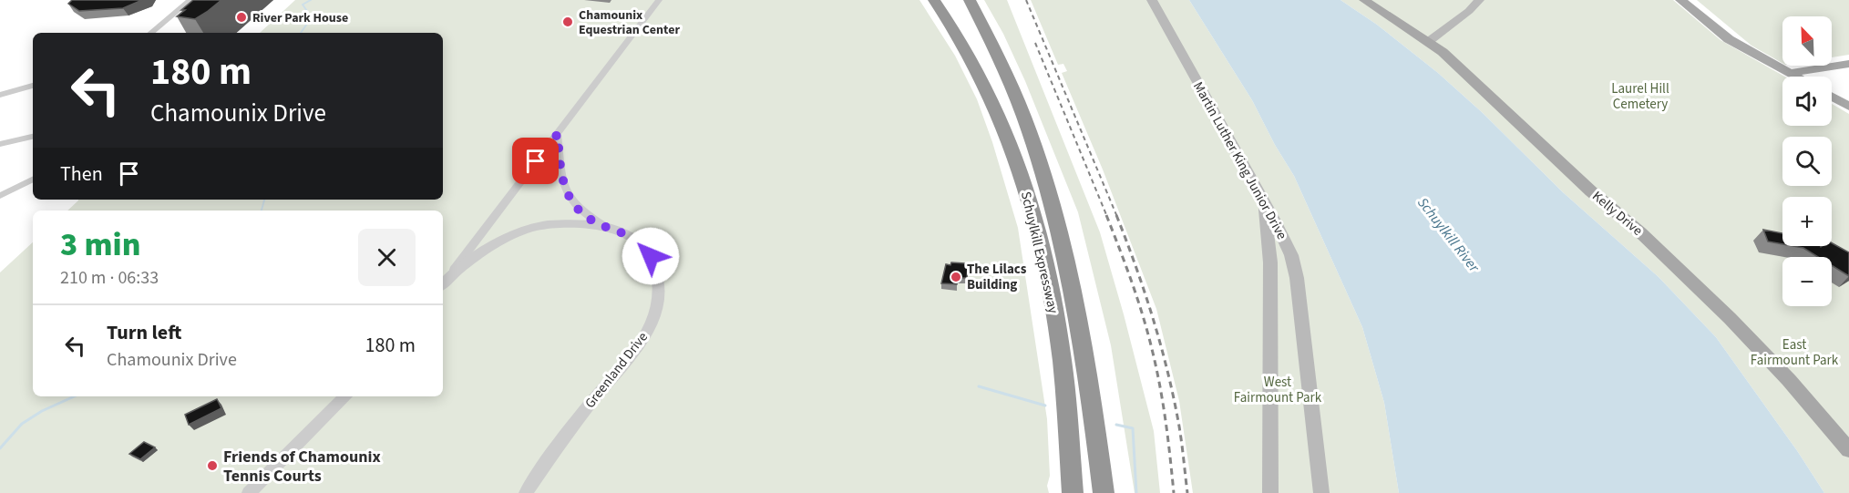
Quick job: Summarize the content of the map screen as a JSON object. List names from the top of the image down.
{
  "streets": {
    "highway": ["Schuylkill Expressway"],
    "main road": ["Martin Luther King Junior Drive", "Kelly Drive"],
    "street": ["Greenland Drive"]
  },
  "water": ["Schuylkill River"],
  "parks": ["Laurel Hill Cemetery", "East Fairmount Park", "West Fairmount Park"],
  "places": [
    "River Park House",
    "Chamounix Equestrian Center",
    "The Lilacs Building",
    "Friends of Chamounix Tennis Courts"
  ],
  "north": "top left",
  "page": {
    "map_buttons": ["+", "−"],
    "turn": ["180 m", "Chamounix Drive"],
    "then": "Then",
    "heading": ["3 min", "210 m · 06:33"],
    "list": [
      {
        "name": "Turn left",
        "note": "Chamounix Drive",
        "value": "180 m"
      }
    ]
  }
}
